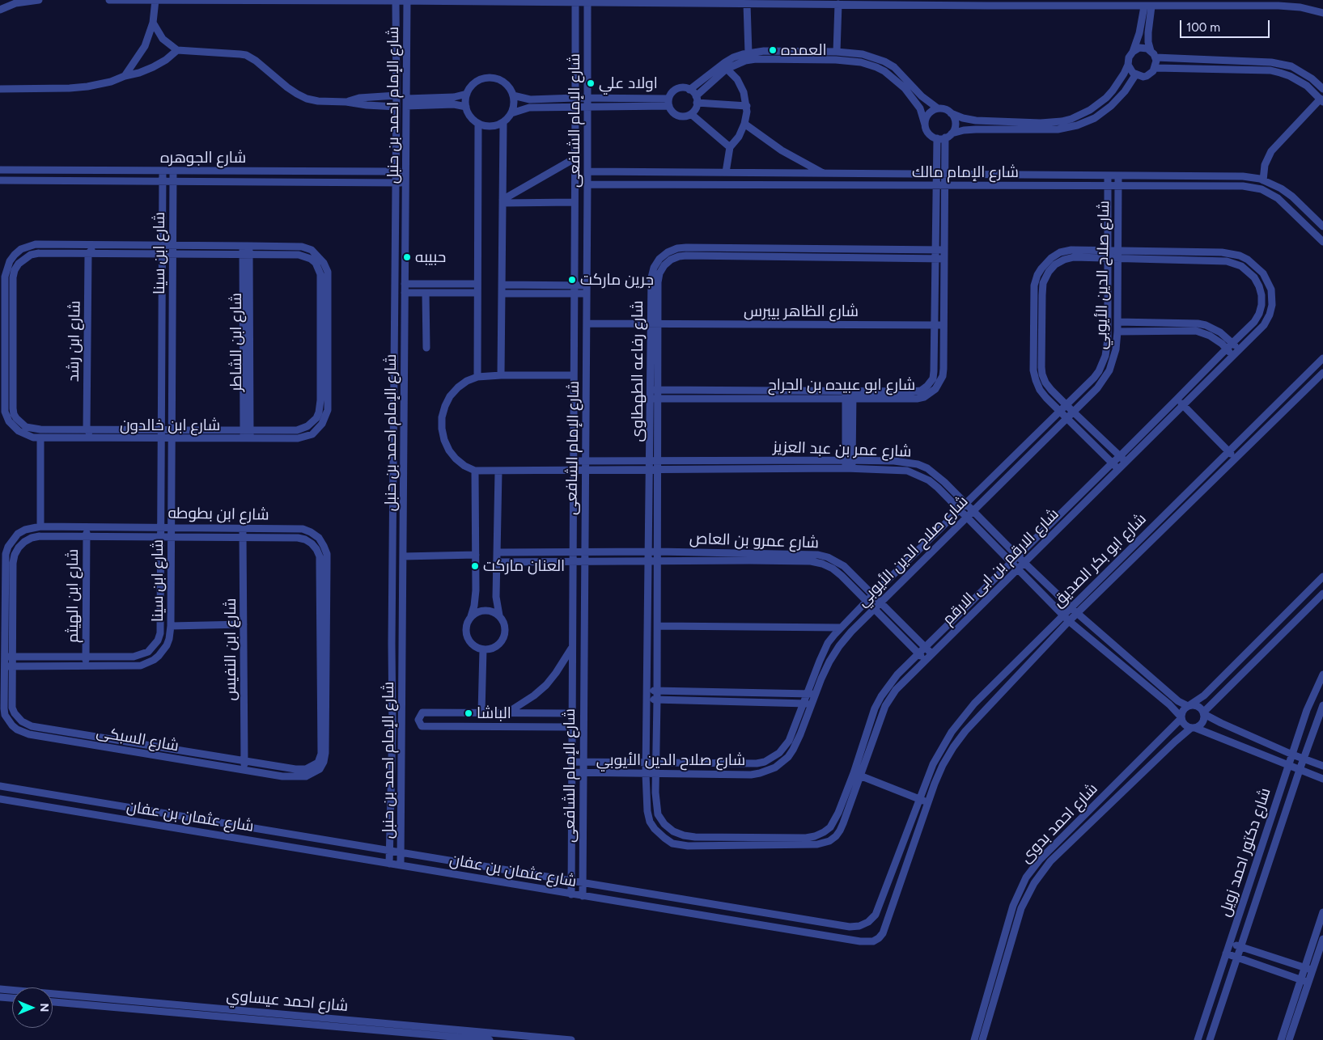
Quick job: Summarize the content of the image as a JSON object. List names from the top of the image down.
{
  "streets": {
    "street": [
      "شارع الإمام احمد بن حنبل",
      "شارع الإمام الشافعى",
      "شارع الجوهره",
      "شارع الإمام مالك",
      "شارع ابن سينا",
      "شارع صلاح الدين الأيوبي",
      "شارع الظاهر بيبرس",
      "شارع ابن رشد",
      "شارع ابن الشاطر",
      "شارع رفاعه الطهطاوى",
      "شارع ابو عبيده بن الجراح",
      "شارع ابن خالدون",
      "شارع عمر بن عبد العزيز",
      "شارع ابن بطوطه",
      "شارع عمرو بن العاص",
      "شارع ابو بكر الصديق",
      "شارع الارقم بن ابى الارقم",
      "شارع ابن الهيثم",
      "شارع ابن النفيس",
      "شارع السبكى",
      "شارع عثمان بن عفان",
      "شارع احمد بدوى",
      "شارع دكتور احمد زويل",
      "شارع احمد عيساوي"
    ]
  },
  "crossings": [
    ["شارع الإمام احمد بن حنبل", "شارع الجوهره"],
    ["شارع الإمام احمد بن حنبل", "شارع عثمان بن عفان"],
    ["شارع الإمام الشافعى", "شارع الإمام مالك"],
    ["شارع الإمام الشافعى", "شارع صلاح الدين الأيوبي"],
    ["شارع الإمام الشافعى", "شارع الظاهر بيبرس"],
    ["شارع الإمام الشافعى", "شارع عمر بن عبد العزيز"],
    ["شارع الإمام الشافعى", "شارع عمرو بن العاص"],
    ["شارع الإمام الشافعى", "شارع عثمان بن عفان"],
    ["شارع الجوهره", "شارع ابن سينا"],
    ["شارع الإمام مالك", "شارع صلاح الدين الأيوبي"],
    ["شارع الإمام مالك", "شارع ابو عبيده بن الجراح"],
    ["شارع ابن سينا", "شارع ابن خالدون"],
    ["شارع ابن سينا", "شارع ابن بطوطه"],
    ["شارع ابن سينا", "شارع ابن الهيثم"],
    ["شارع ابن سينا", "شارع السبكى"],
    ["شارع صلاح الدين الأيوبي", "شارع رفاعه الطهطاوى"],
    ["شارع صلاح الدين الأيوبي", "شارع عمر بن عبد العزيز"],
    ["شارع صلاح الدين الأيوبي", "شارع عمرو بن العاص"],
    ["شارع صلاح الدين الأيوبي", "شارع الارقم بن ابى الارقم"],
    ["شارع الظاهر بيبرس", "شارع رفاعه الطهطاوى"],
    ["شارع الظاهر بيبرس", "شارع ابو عبيده بن الجراح"],
    ["شارع ابن رشد", "شارع ابن خالدون"],
    ["شارع ابن الشاطر", "شارع ابن خالدون"],
    ["شارع رفاعه الطهطاوى", "شارع ابو عبيده بن الجراح"],
    ["شارع رفاعه الطهطاوى", "شارع عمر بن عبد العزيز"],
    ["شارع رفاعه الطهطاوى", "شارع عمرو بن العاص"],
    ["شارع رفاعه الطهطاوى", "شارع الارقم بن ابى الارقم"],
    ["شارع عمر بن عبد العزيز", "شارع ابو بكر الصديق"],
    ["شارع عمر بن عبد العزيز", "شارع الارقم بن ابى الارقم"],
    ["شارع عمر بن عبد العزيز", "شارع احمد بدوى"],
    ["شارع ابن بطوطه", "شارع ابن الهيثم"],
    ["شارع ابن بطوطه", "شارع ابن النفيس"],
    ["شارع ابن بطوطه", "شارع السبكى"],
    ["شارع عمرو بن العاص", "شارع الارقم بن ابى الارقم"],
    ["شارع ابو بكر الصديق", "شارع عثمان بن عفان"],
    ["شارع ابن النفيس", "شارع السبكى"]
  ],
  "places": [
    "العمده",
    "اولاد علي",
    "حبيبه",
    "جرين ماركت",
    "العنان ماركت",
    "الباشا"
  ],
  "scale_bar": "100 m",
  "north": "right"
}
